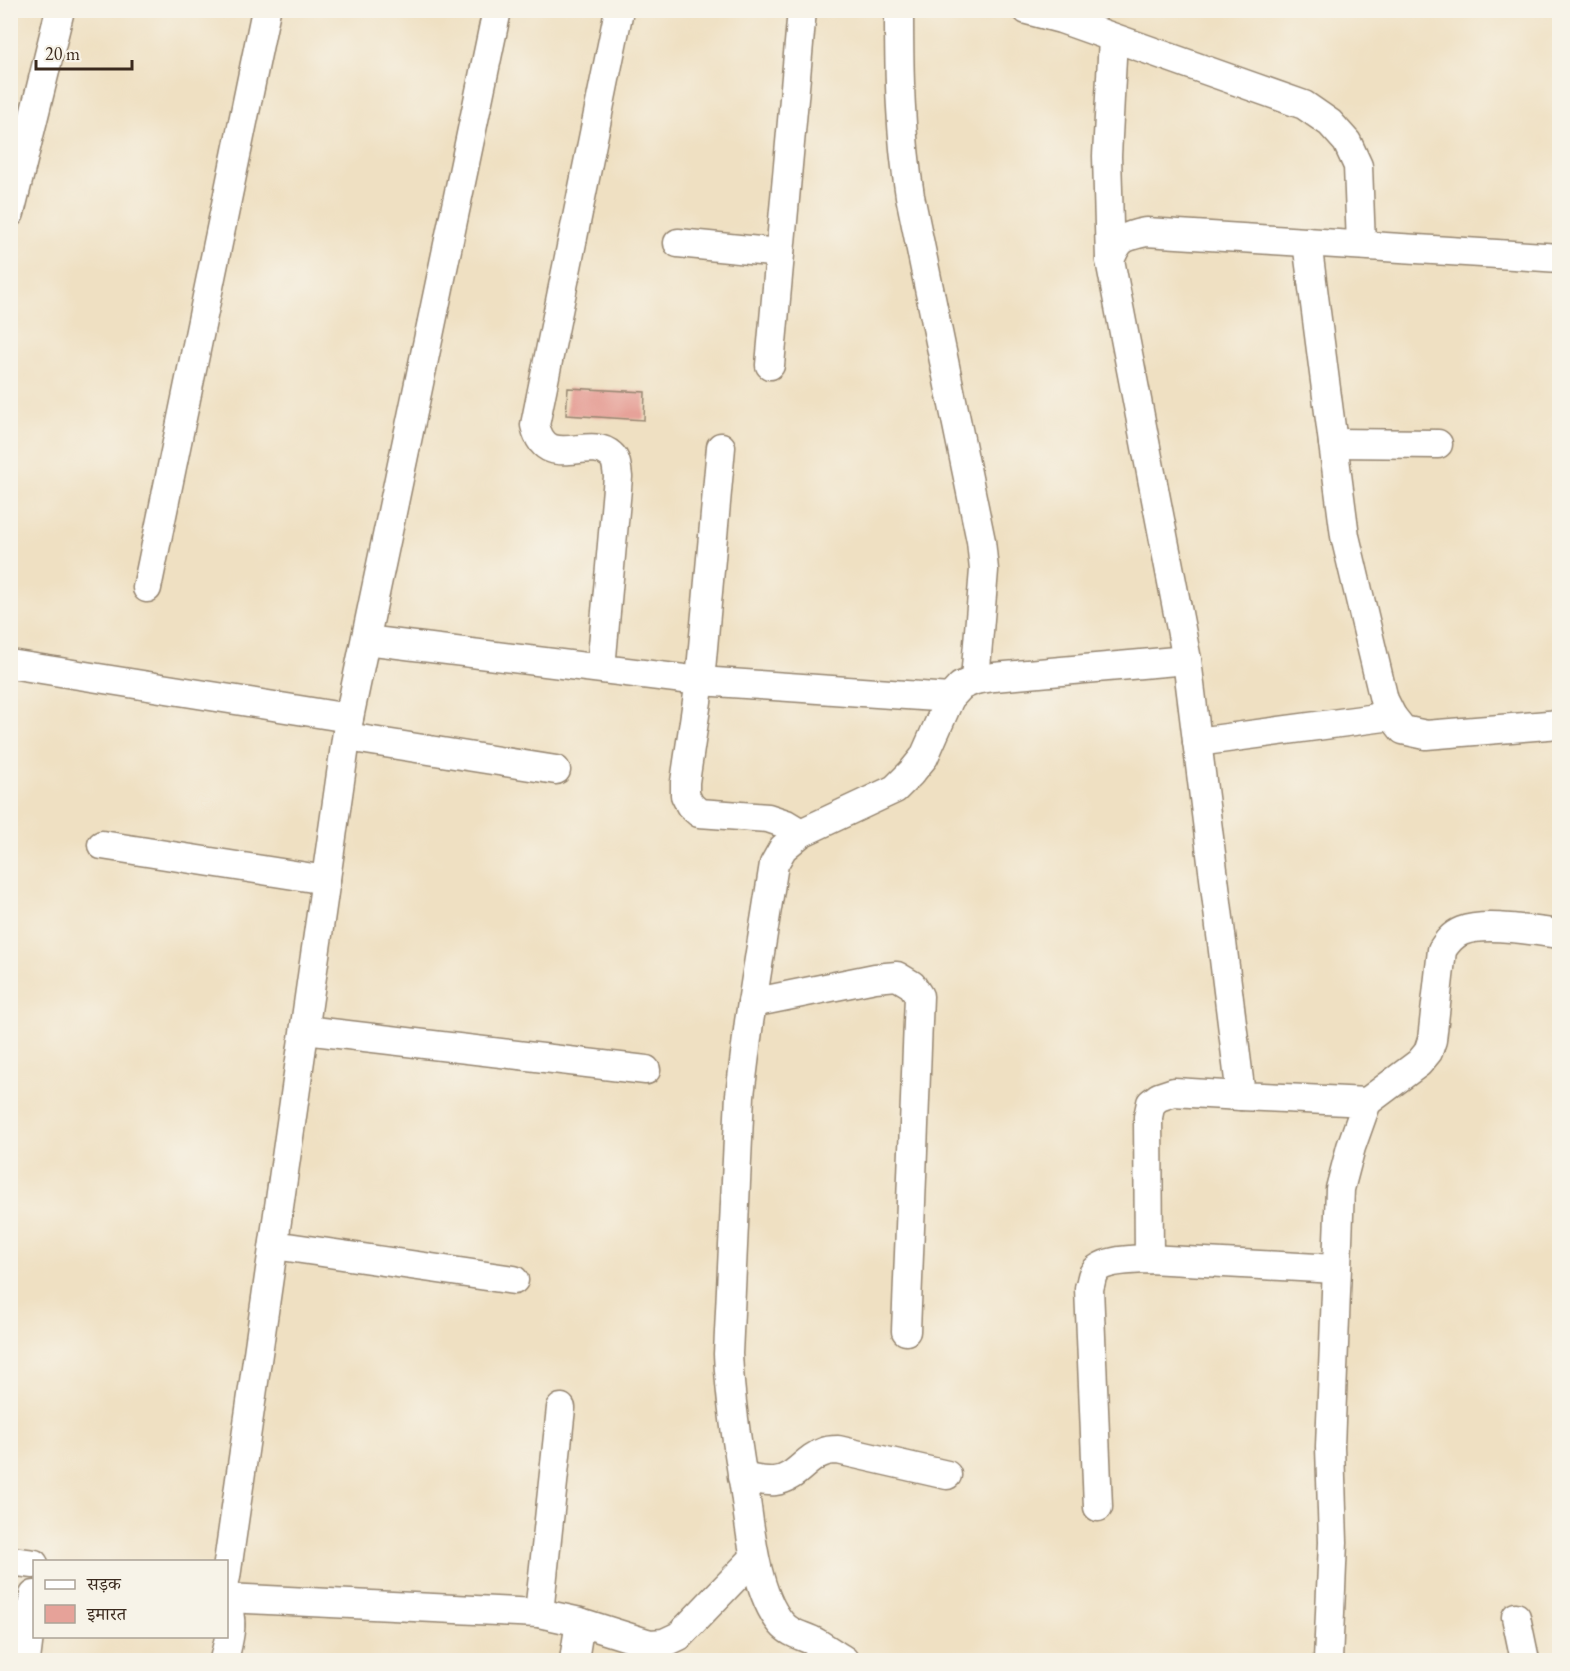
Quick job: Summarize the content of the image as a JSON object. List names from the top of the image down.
{
  "legend": ["सड़क", "इमारत"],
  "scale_bar": "20 m"
}
